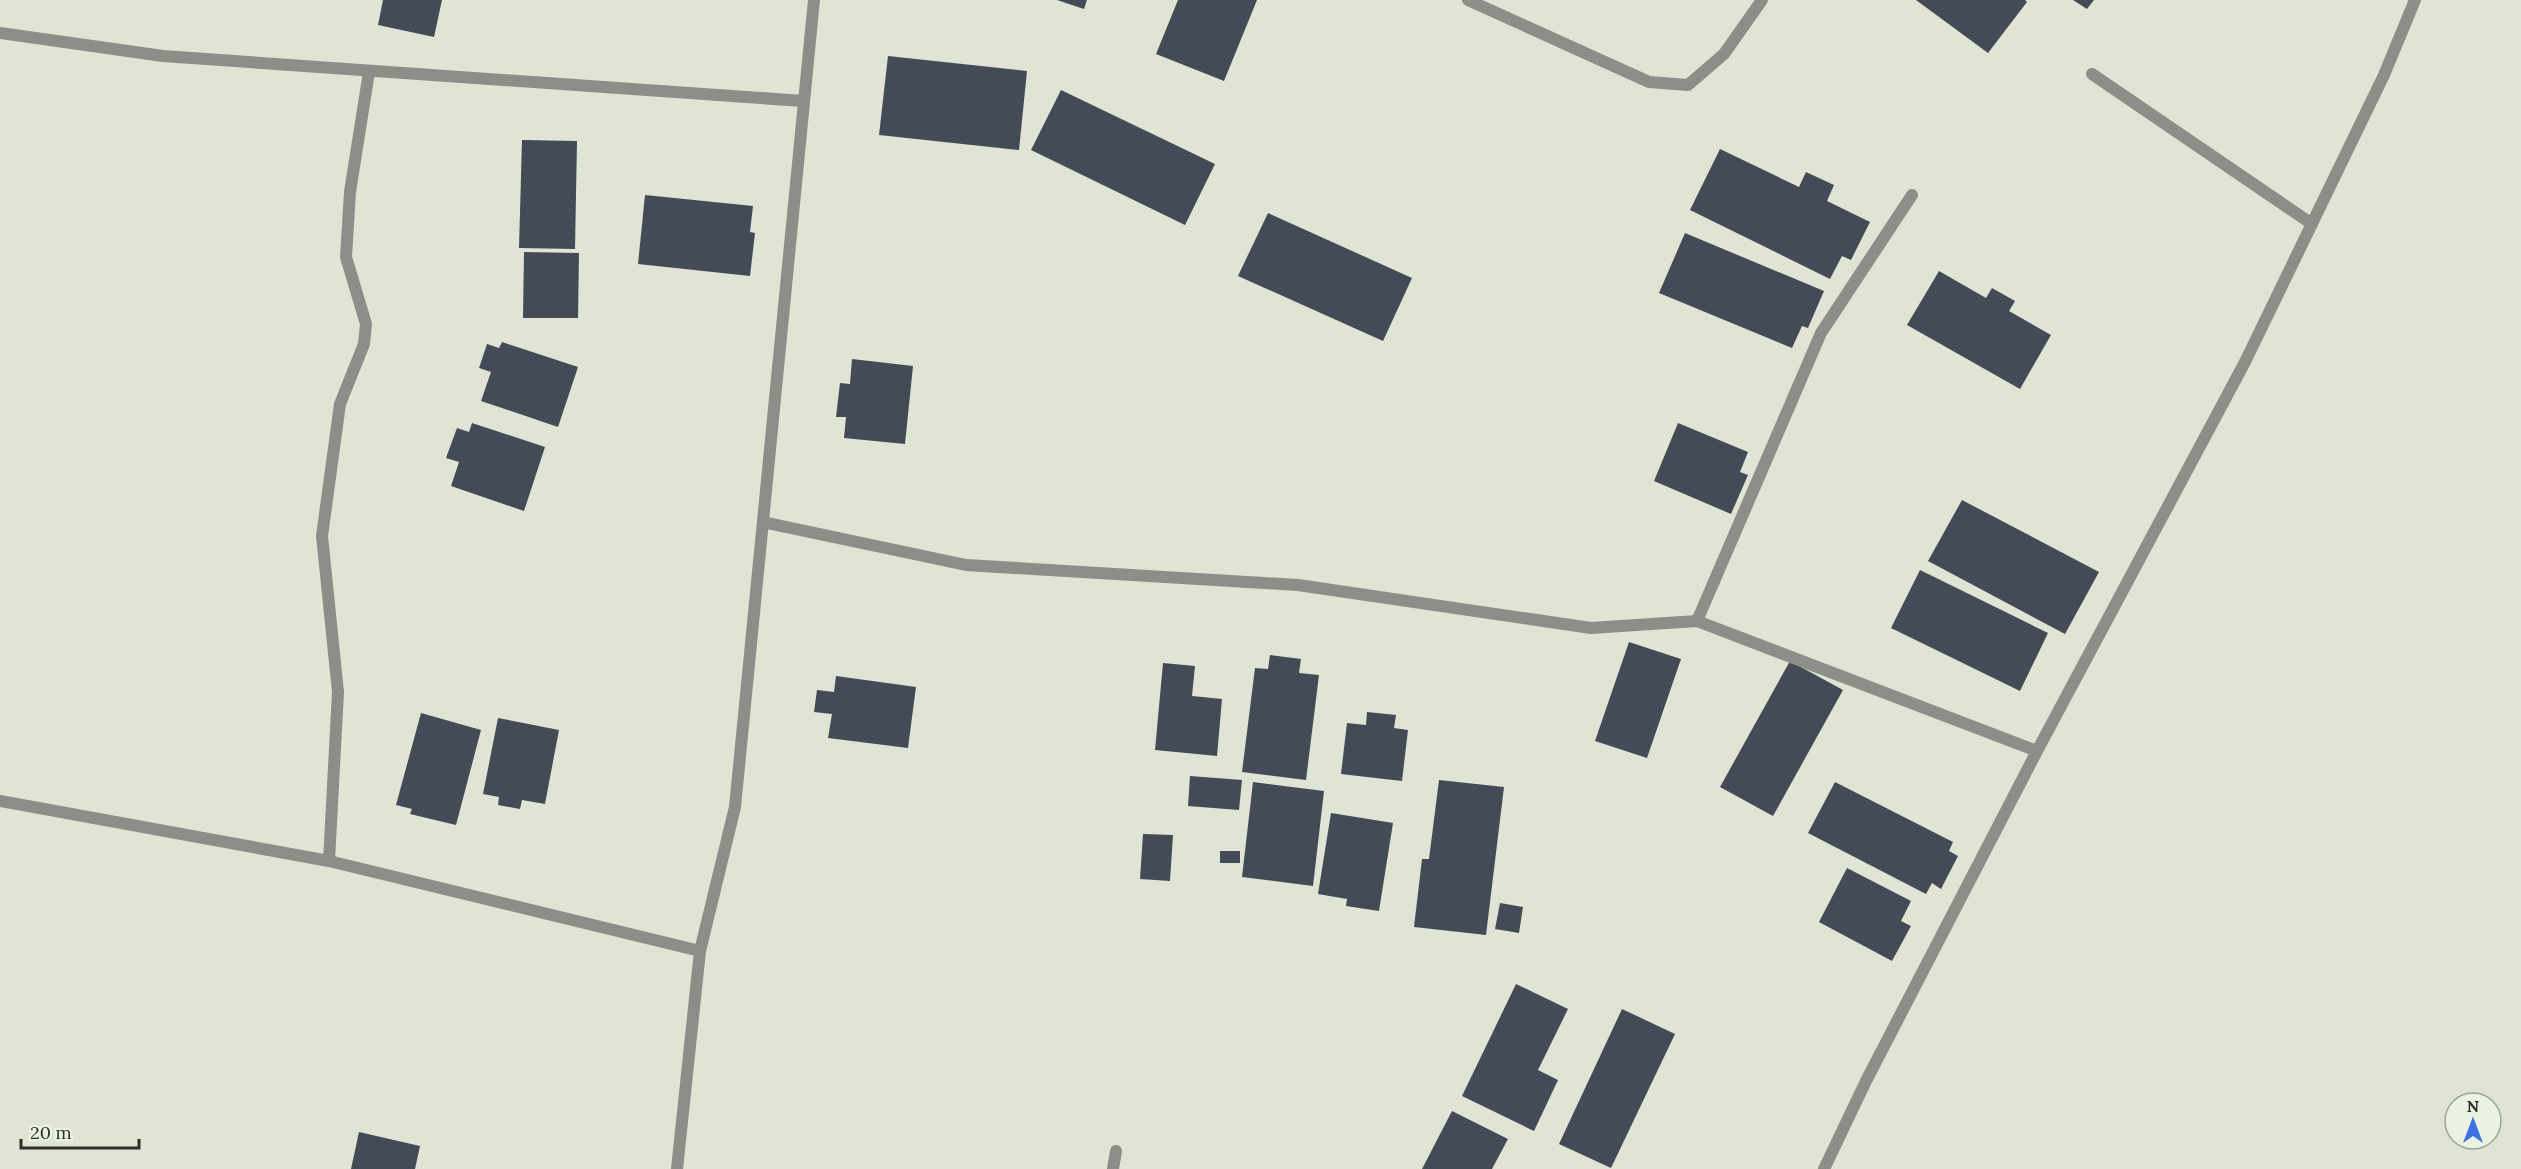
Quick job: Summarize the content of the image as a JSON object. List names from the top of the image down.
{
  "scale_bar": "20 m",
  "north": "top"
}
